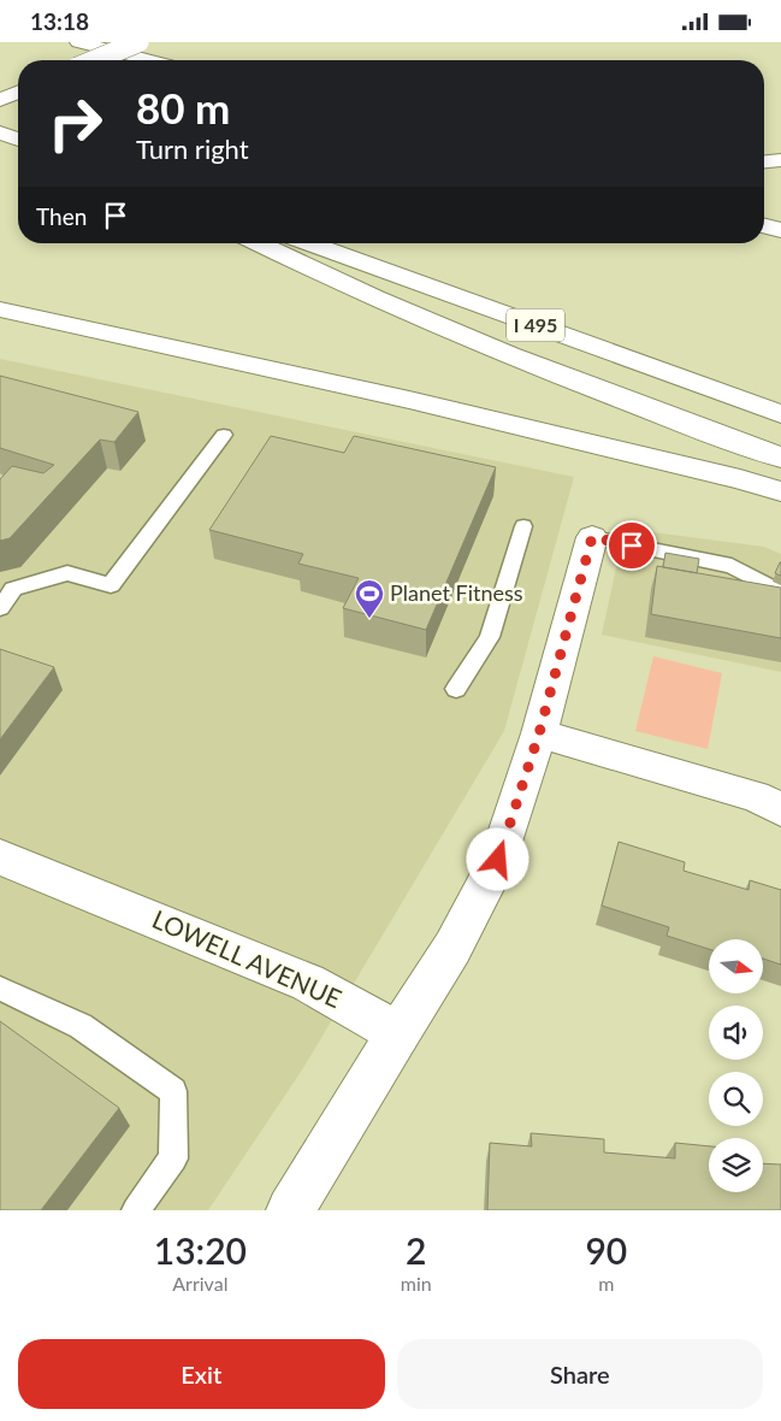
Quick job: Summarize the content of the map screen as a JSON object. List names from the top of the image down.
{
  "streets": {
    "main road": ["I 495", "LOWELL AVENUE"]
  },
  "places": {
    "sports": ["Planet Fitness"]
  },
  "north": "right",
  "page": {
    "status": "13:18",
    "turn": ["80 m", "Turn right"],
    "then": "Then",
    "eta": [
      "13:20",
      "Arrival",
      "2",
      "min",
      "90",
      "m"
    ],
    "buttons": ["Exit", "Share"]
  }
}
